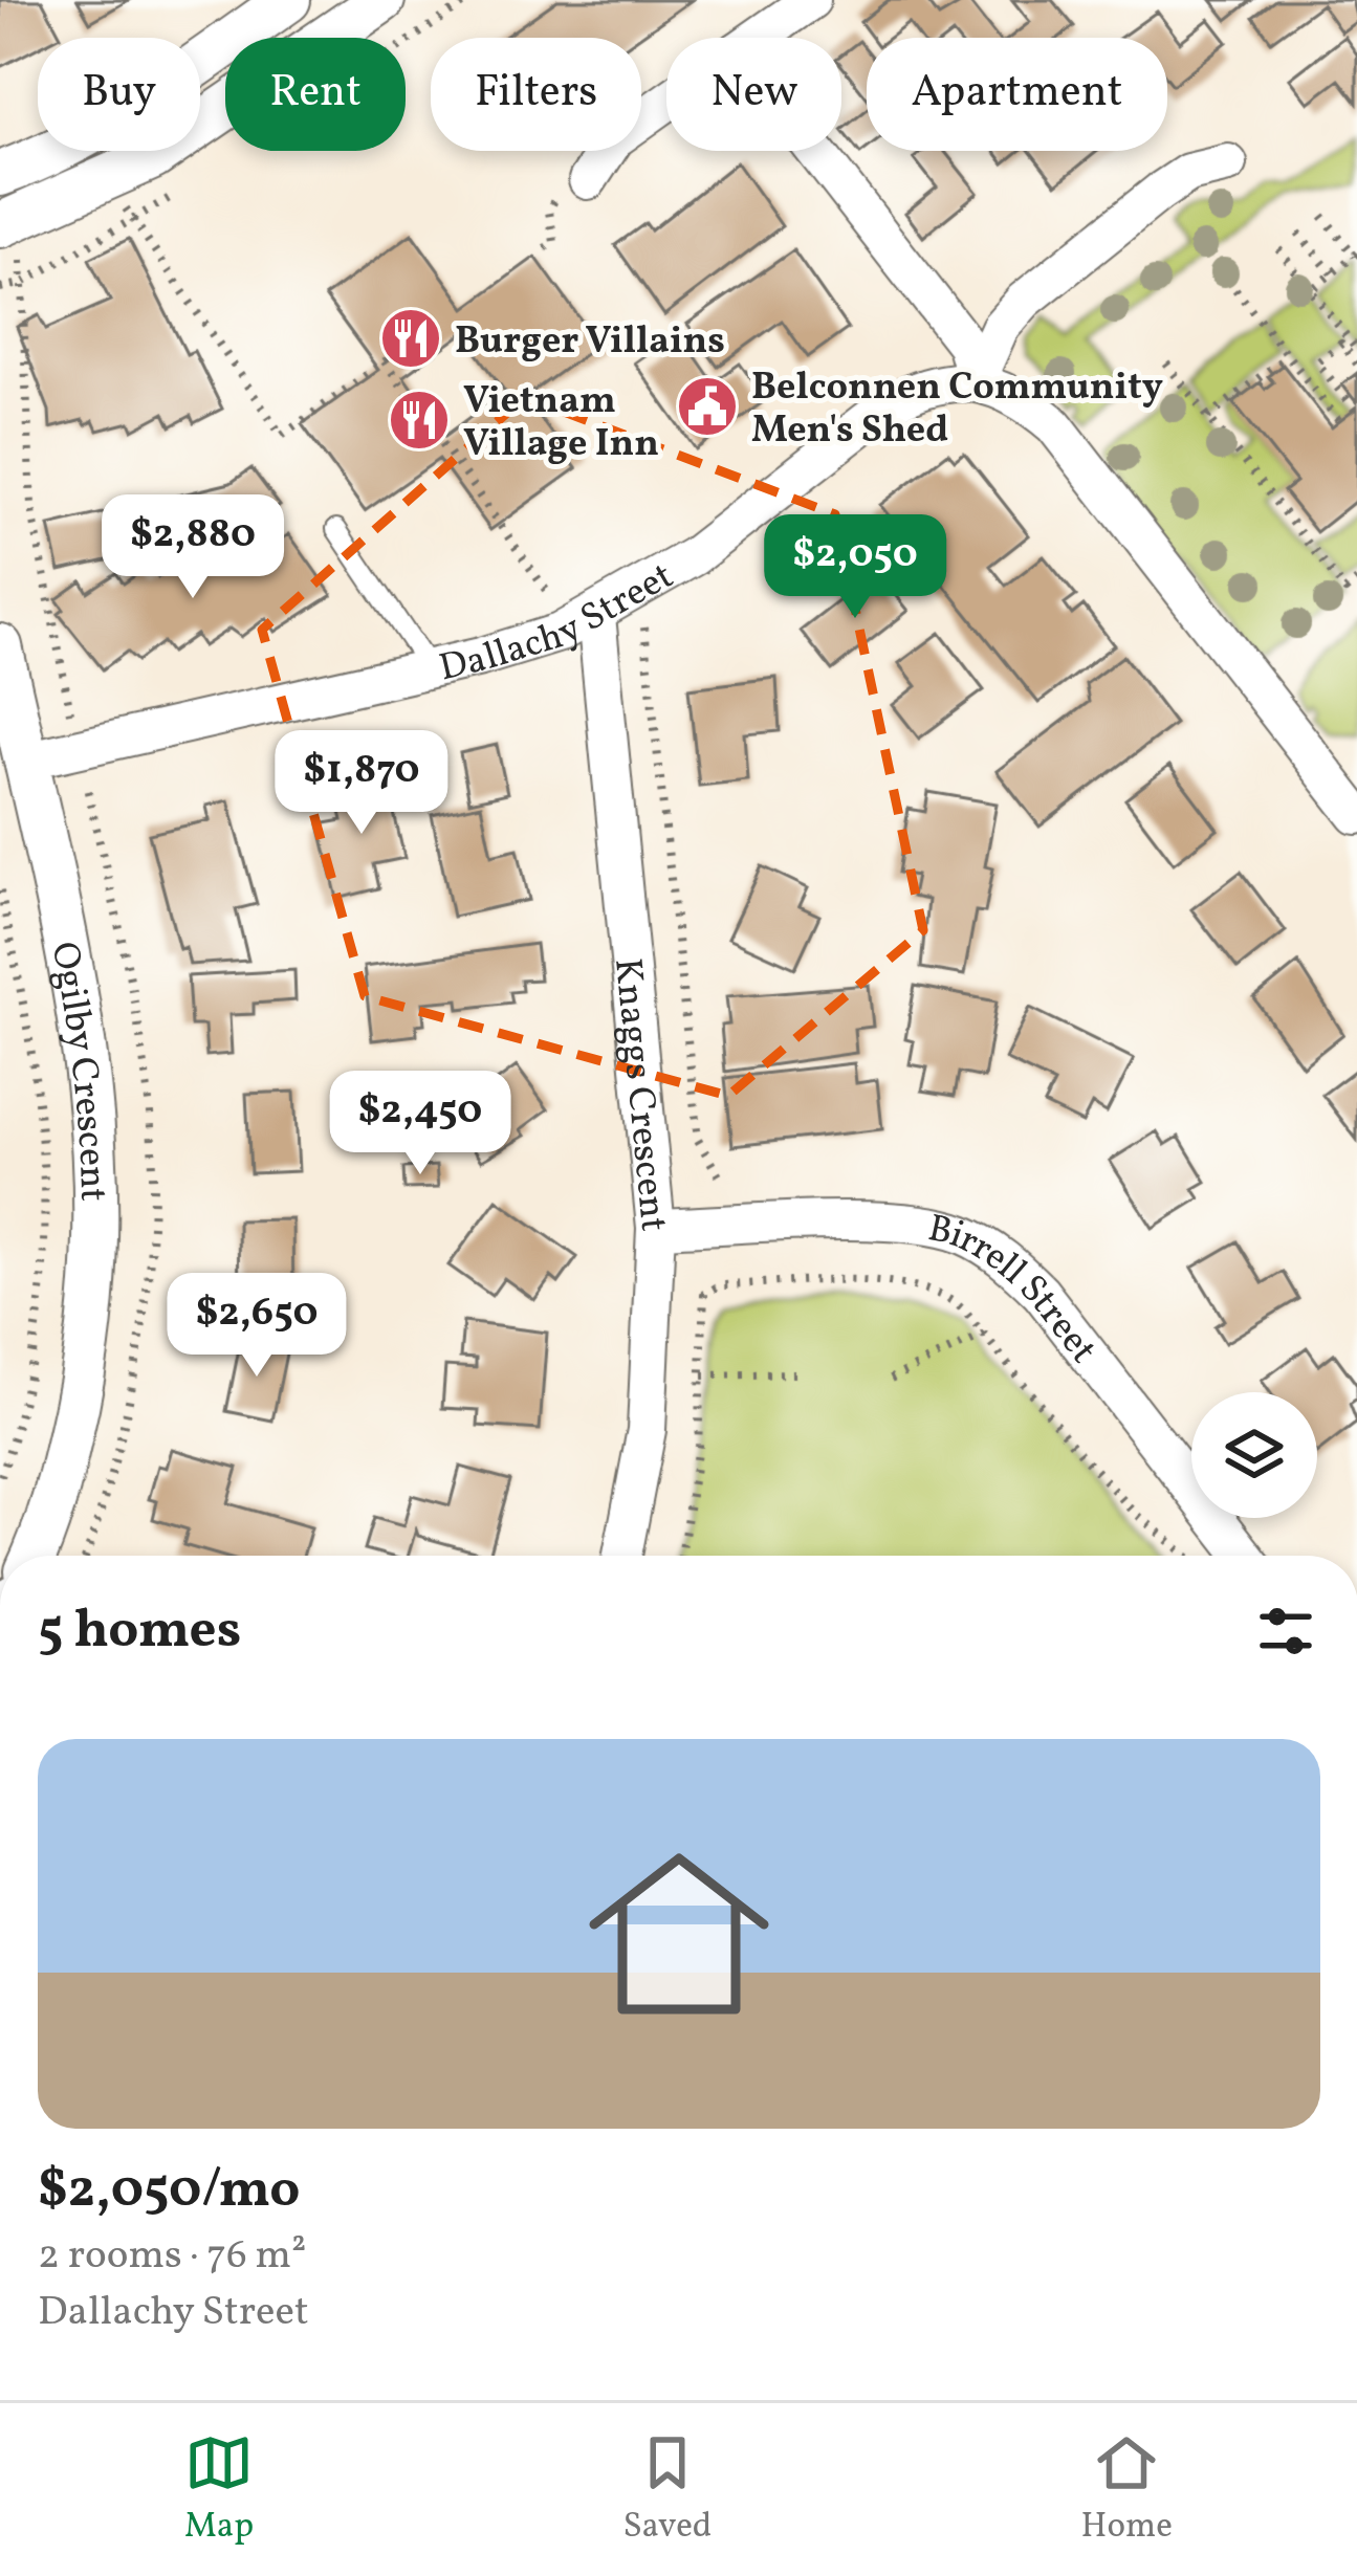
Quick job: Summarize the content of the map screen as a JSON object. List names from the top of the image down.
{
  "streets": {
    "street": [
      "Dallachy Street",
      "Ogilby Crescent",
      "Knaggs Crescent",
      "Birrell Street"
    ]
  },
  "crossings": [
    ["Dallachy Street", "Ogilby Crescent"],
    ["Dallachy Street", "Knaggs Crescent"],
    ["Knaggs Crescent", "Birrell Street"]
  ],
  "places": {
    "restaurant": ["Burger Villains", "Vietnam Village Inn"],
    "public building": ["Belconnen Community Men's Shed"]
  },
  "page": {
    "chip": [
      "Buy",
      "Rent",
      "Filters",
      "New",
      "Apartment"
    ],
    "price": [
      "$2,880",
      "$2,050",
      "$1,870",
      "$2,450",
      "$2,650"
    ],
    "heading": "5 homes",
    "list": [
      {
        "name": "$2,050/mo",
        "note": "2 rooms · 76 m² · Dallachy Street"
      }
    ],
    "tabs": ["Map", "Saved", "Home"]
  }
}
